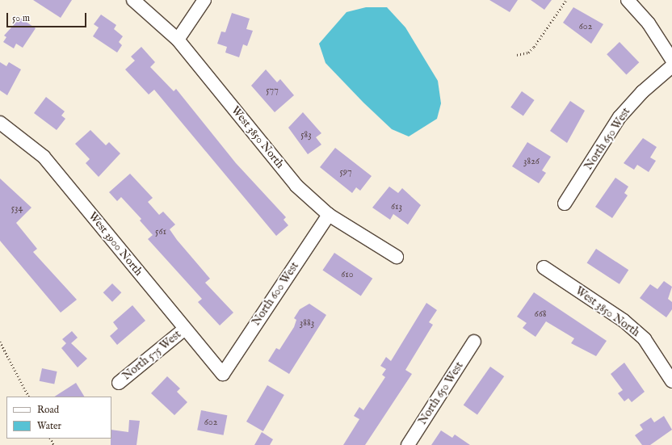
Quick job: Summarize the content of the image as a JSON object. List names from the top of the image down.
{
  "streets": {
    "street": [
      "West 3850 North",
      "North 650 West",
      "West 3900 North",
      "North 600 West",
      "North 575 West"
    ]
  },
  "crossings": [
    ["West 3850 North", "North 600 West"],
    ["West 3900 North", "North 600 West"],
    ["West 3900 North", "North 575 West"]
  ],
  "house_numbers": [
    "602",
    "577",
    "583",
    "3826",
    "597",
    "613",
    "534",
    "561",
    "610",
    "668",
    "3883",
    "602"
  ],
  "legend": ["Road", "Water"],
  "scale_bar": "50 m"
}
